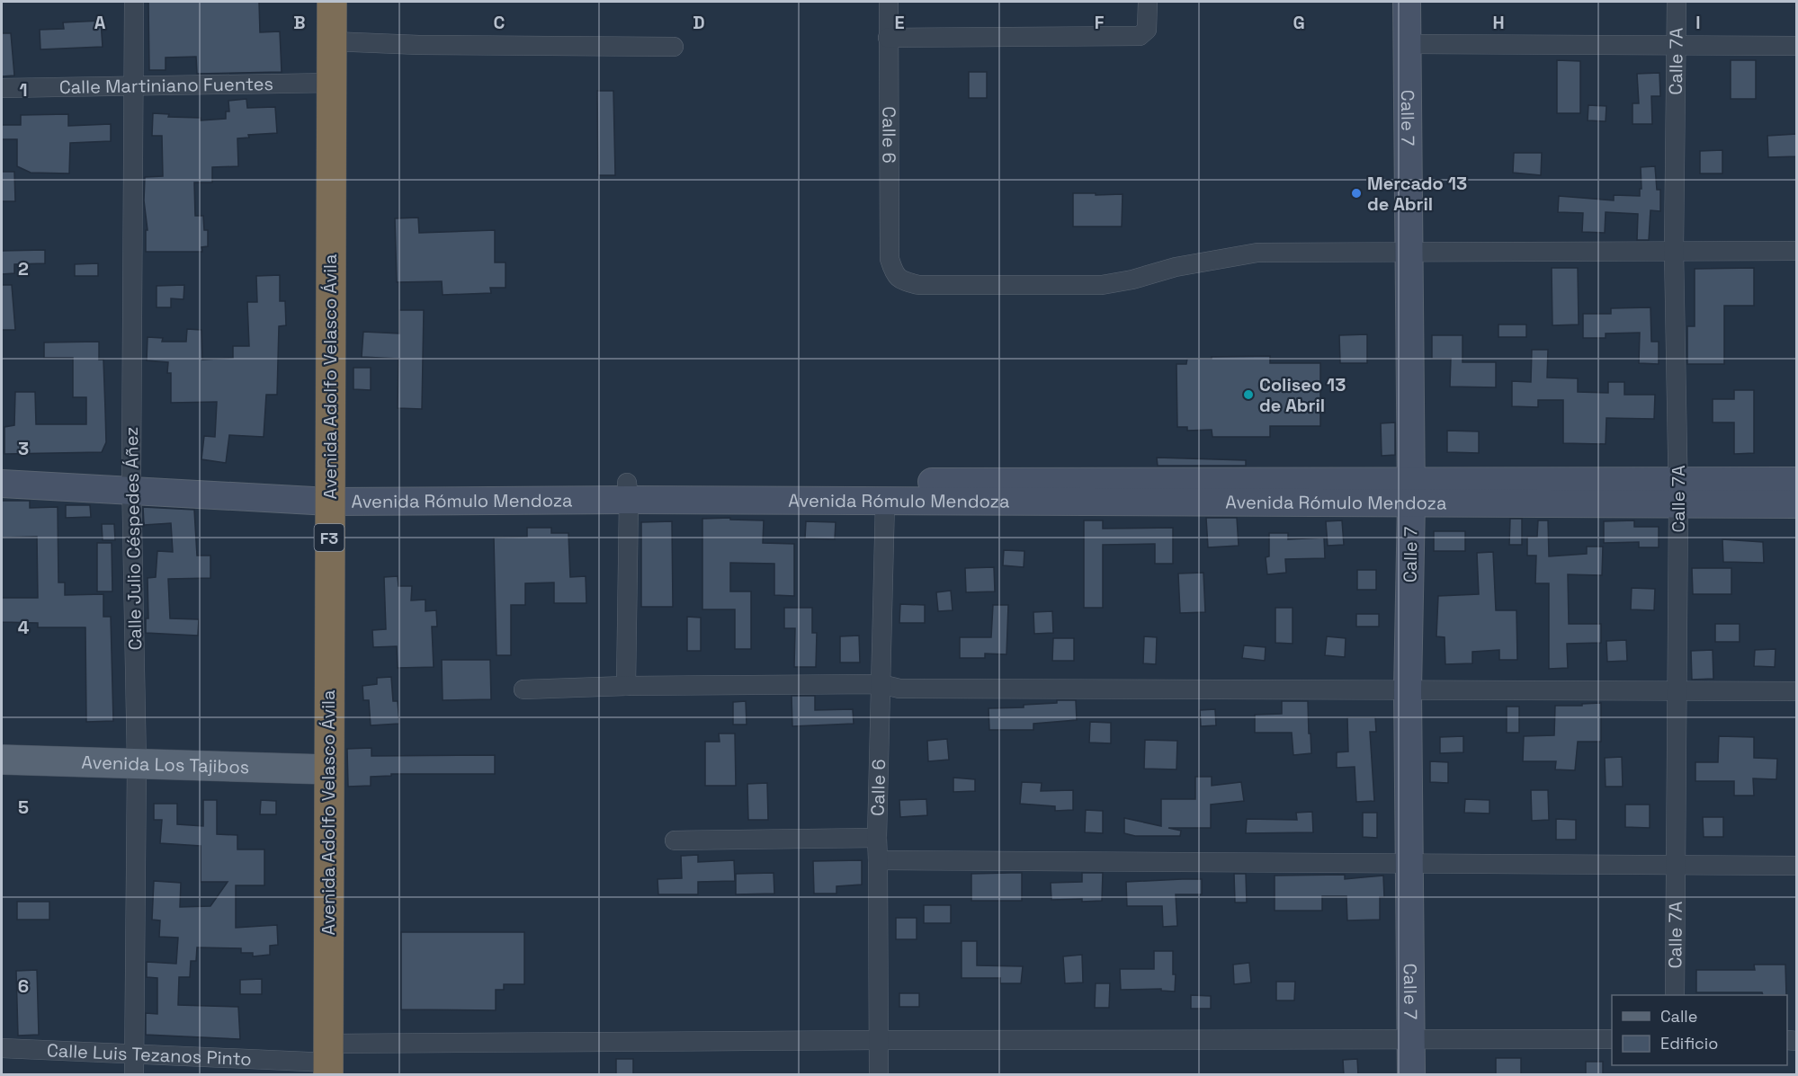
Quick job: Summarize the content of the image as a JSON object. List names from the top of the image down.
{
  "streets": {
    "highway": ["Avenida Adolfo Velasco Ávila", "F3"],
    "main road": ["Avenida Los Tajibos"],
    "street": [
      "Calle 7A",
      "Calle Martiniano Fuentes",
      "Calle 7",
      "Calle 6",
      "Avenida Rómulo Mendoza",
      "Calle Julio Céspedes Áñez",
      "Calle Luis Tezanos Pinto"
    ]
  },
  "crossings": [
    ["Calle 7A", "Avenida Rómulo Mendoza"],
    ["Calle Martiniano Fuentes", "Avenida Adolfo Velasco Ávila"],
    ["Calle Martiniano Fuentes", "Calle Julio Céspedes Áñez"],
    ["Calle 7", "Calle 6"],
    ["Calle 7", "Avenida Rómulo Mendoza"],
    ["Calle 7", "Calle Luis Tezanos Pinto"],
    ["Calle 6", "Avenida Rómulo Mendoza"],
    ["Calle 6", "Calle Luis Tezanos Pinto"],
    ["Avenida Adolfo Velasco Ávila", "Avenida Rómulo Mendoza"],
    ["Avenida Adolfo Velasco Ávila", "Avenida Los Tajibos"],
    ["Avenida Adolfo Velasco Ávila", "Calle Luis Tezanos Pinto"],
    ["Avenida Rómulo Mendoza", "Calle Julio Céspedes Áñez"],
    ["Calle Julio Céspedes Áñez", "Avenida Los Tajibos"],
    ["Calle Julio Céspedes Áñez", "Calle Luis Tezanos Pinto"]
  ],
  "places": ["Mercado 13 de Abril", "Coliseo 13 de Abril"],
  "legend": ["Calle", "Edificio"],
  "grid": {
    "columns": [
      "A",
      "B",
      "C",
      "D",
      "E",
      "F",
      "G",
      "H",
      "I"
    ],
    "rows": [
      "1",
      "2",
      "3",
      "4",
      "5",
      "6"
    ]
  }
}
